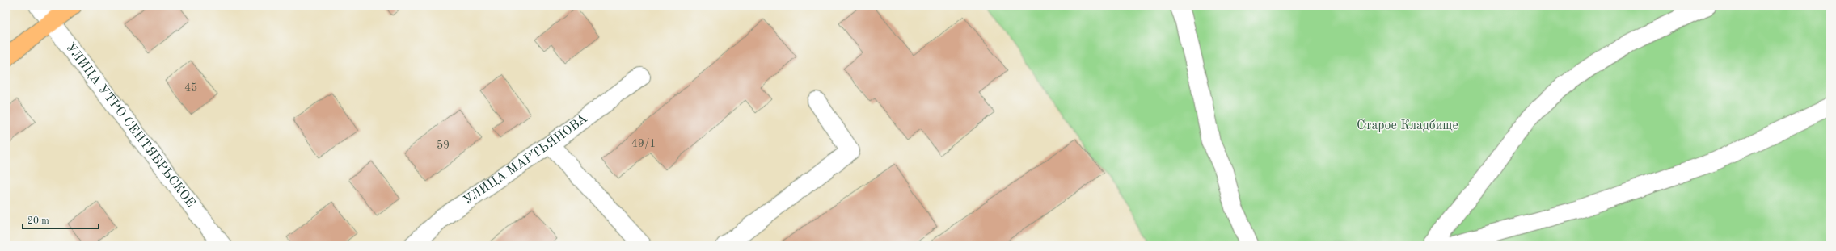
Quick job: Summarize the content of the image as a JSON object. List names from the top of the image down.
{
  "streets": {
    "street": ["УЛИЦА УТРО СЕНТЯБРЬСКОЕ", "УЛИЦА МАРТЬЯНОВА"]
  },
  "parks": ["Старое Кладбище"],
  "house_numbers": ["45", "49/1", "59"],
  "scale_bar": "20 m"
}
